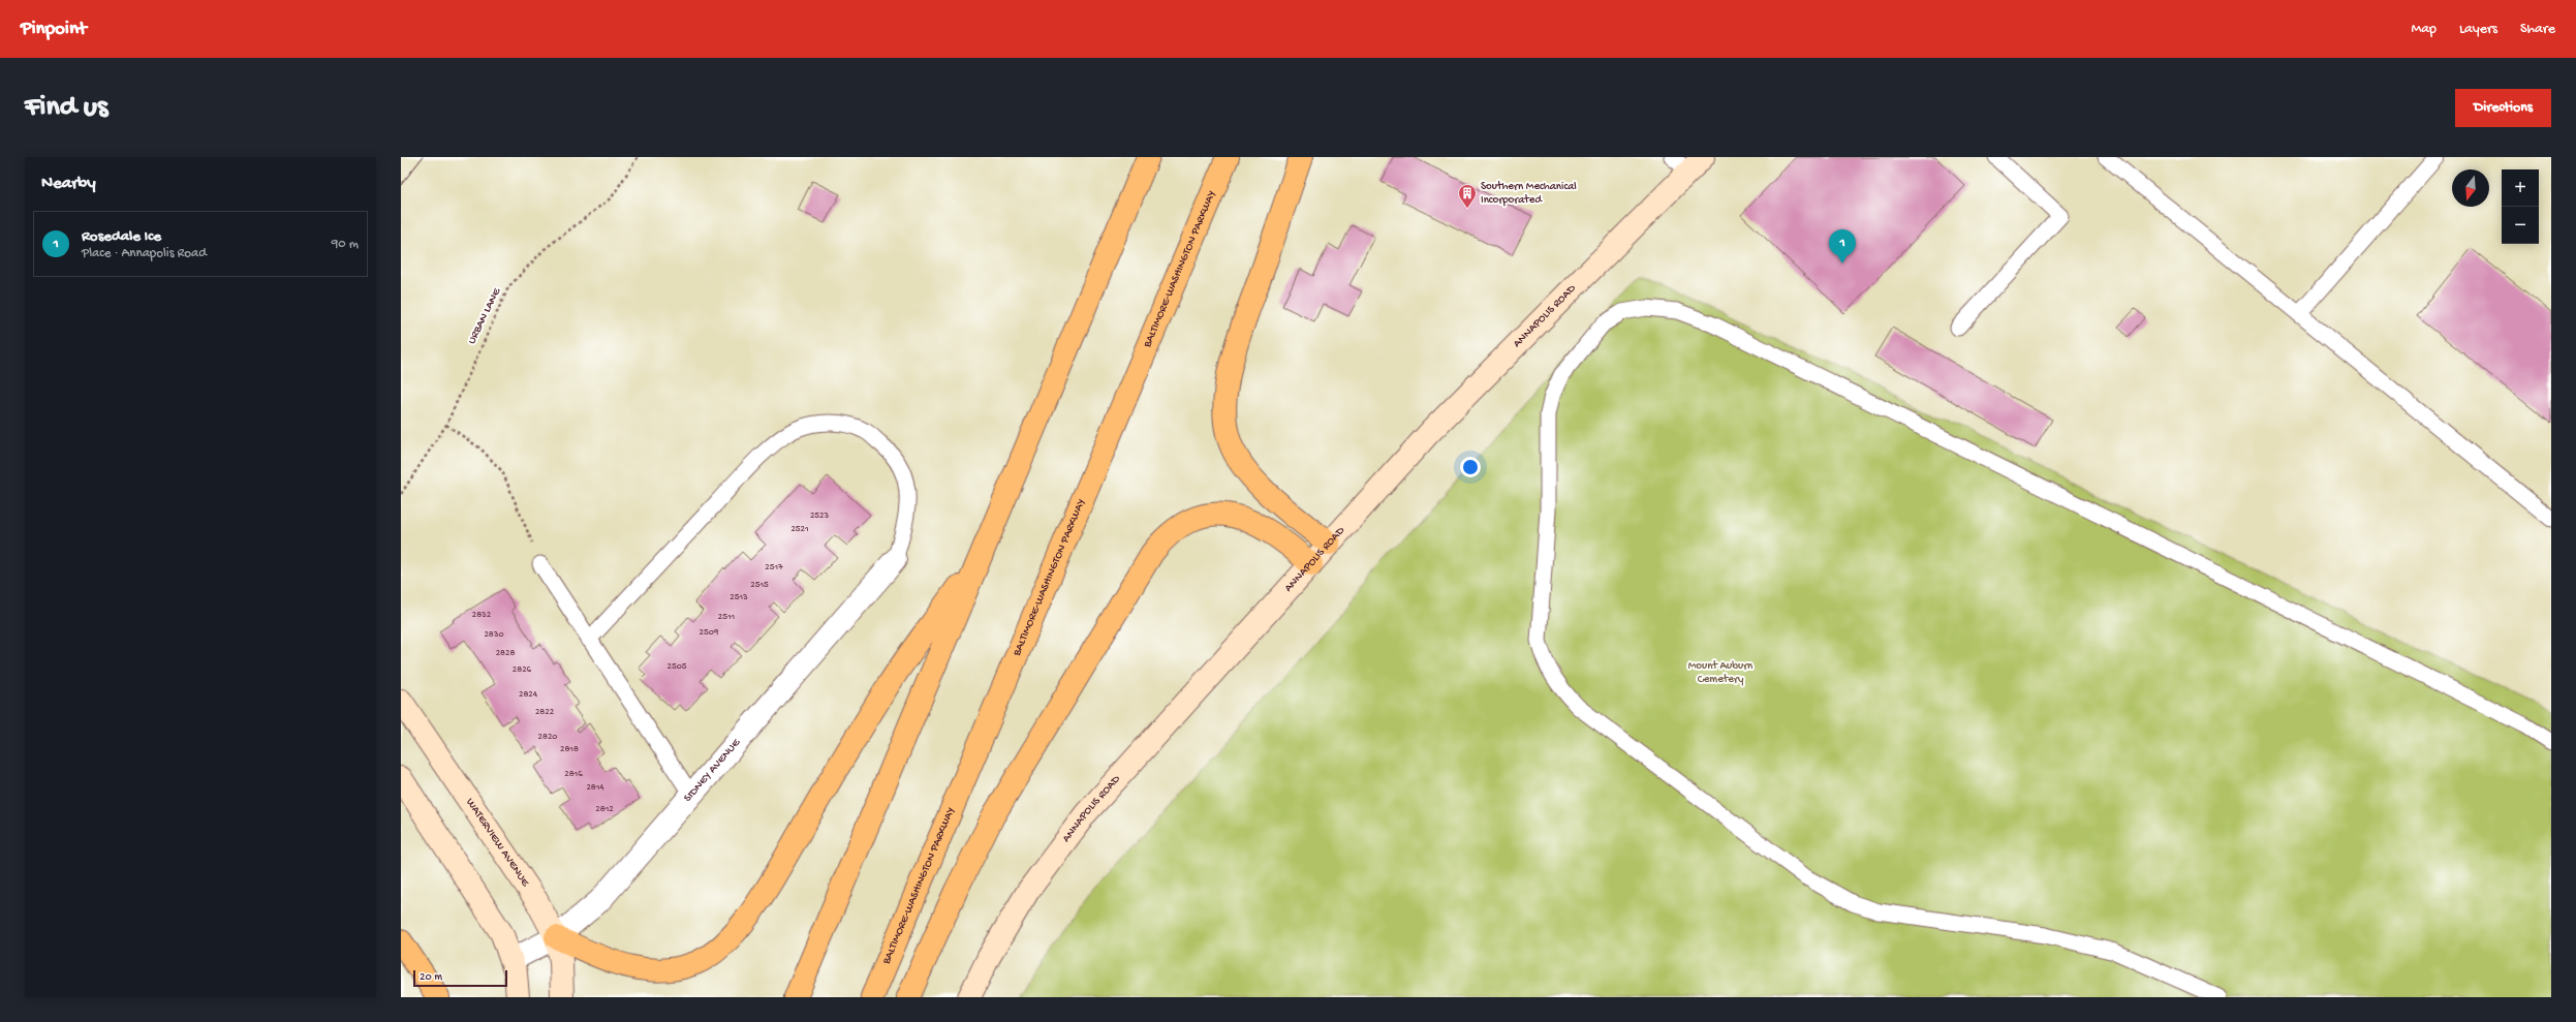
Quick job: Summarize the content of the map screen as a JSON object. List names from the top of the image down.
{
  "streets": {
    "highway": ["BALTIMORE-WASHINGTON PARKWAY"],
    "main road": ["ANNAPOLIS ROAD", "WATERVIEW AVENUE"],
    "street": ["SIDNEY AVENUE"],
    "path": ["URBAN LANE"]
  },
  "crossings": [
    ["SIDNEY AVENUE", "WATERVIEW AVENUE"]
  ],
  "parks": ["Mount Auburn Cemetery"],
  "places": {
    "building": ["Southern Mechanical Incorporated"]
  },
  "house_numbers": [
    "2523",
    "2521",
    "2517",
    "2515",
    "2513",
    "2832",
    "2511",
    "2509",
    "2830",
    "2828",
    "2505",
    "2826",
    "2824",
    "2822",
    "2820",
    "2818",
    "2816",
    "2814",
    "2812"
  ],
  "scale_bar": "20 m",
  "north": "bottom",
  "page": {
    "header": "Pinpoint",
    "nav": ["Map", "Layers", "Share"],
    "buttons": "Directions",
    "title": "Find us",
    "heading": "Nearby",
    "map_buttons": ["+", "−"],
    "list": [
      {
        "mark": "1",
        "name": "Rosedale Ice",
        "note": "Place · Annapolis Road",
        "value": "90 m"
      }
    ],
    "pins": "1",
    "scale": "20 m"
  }
}
